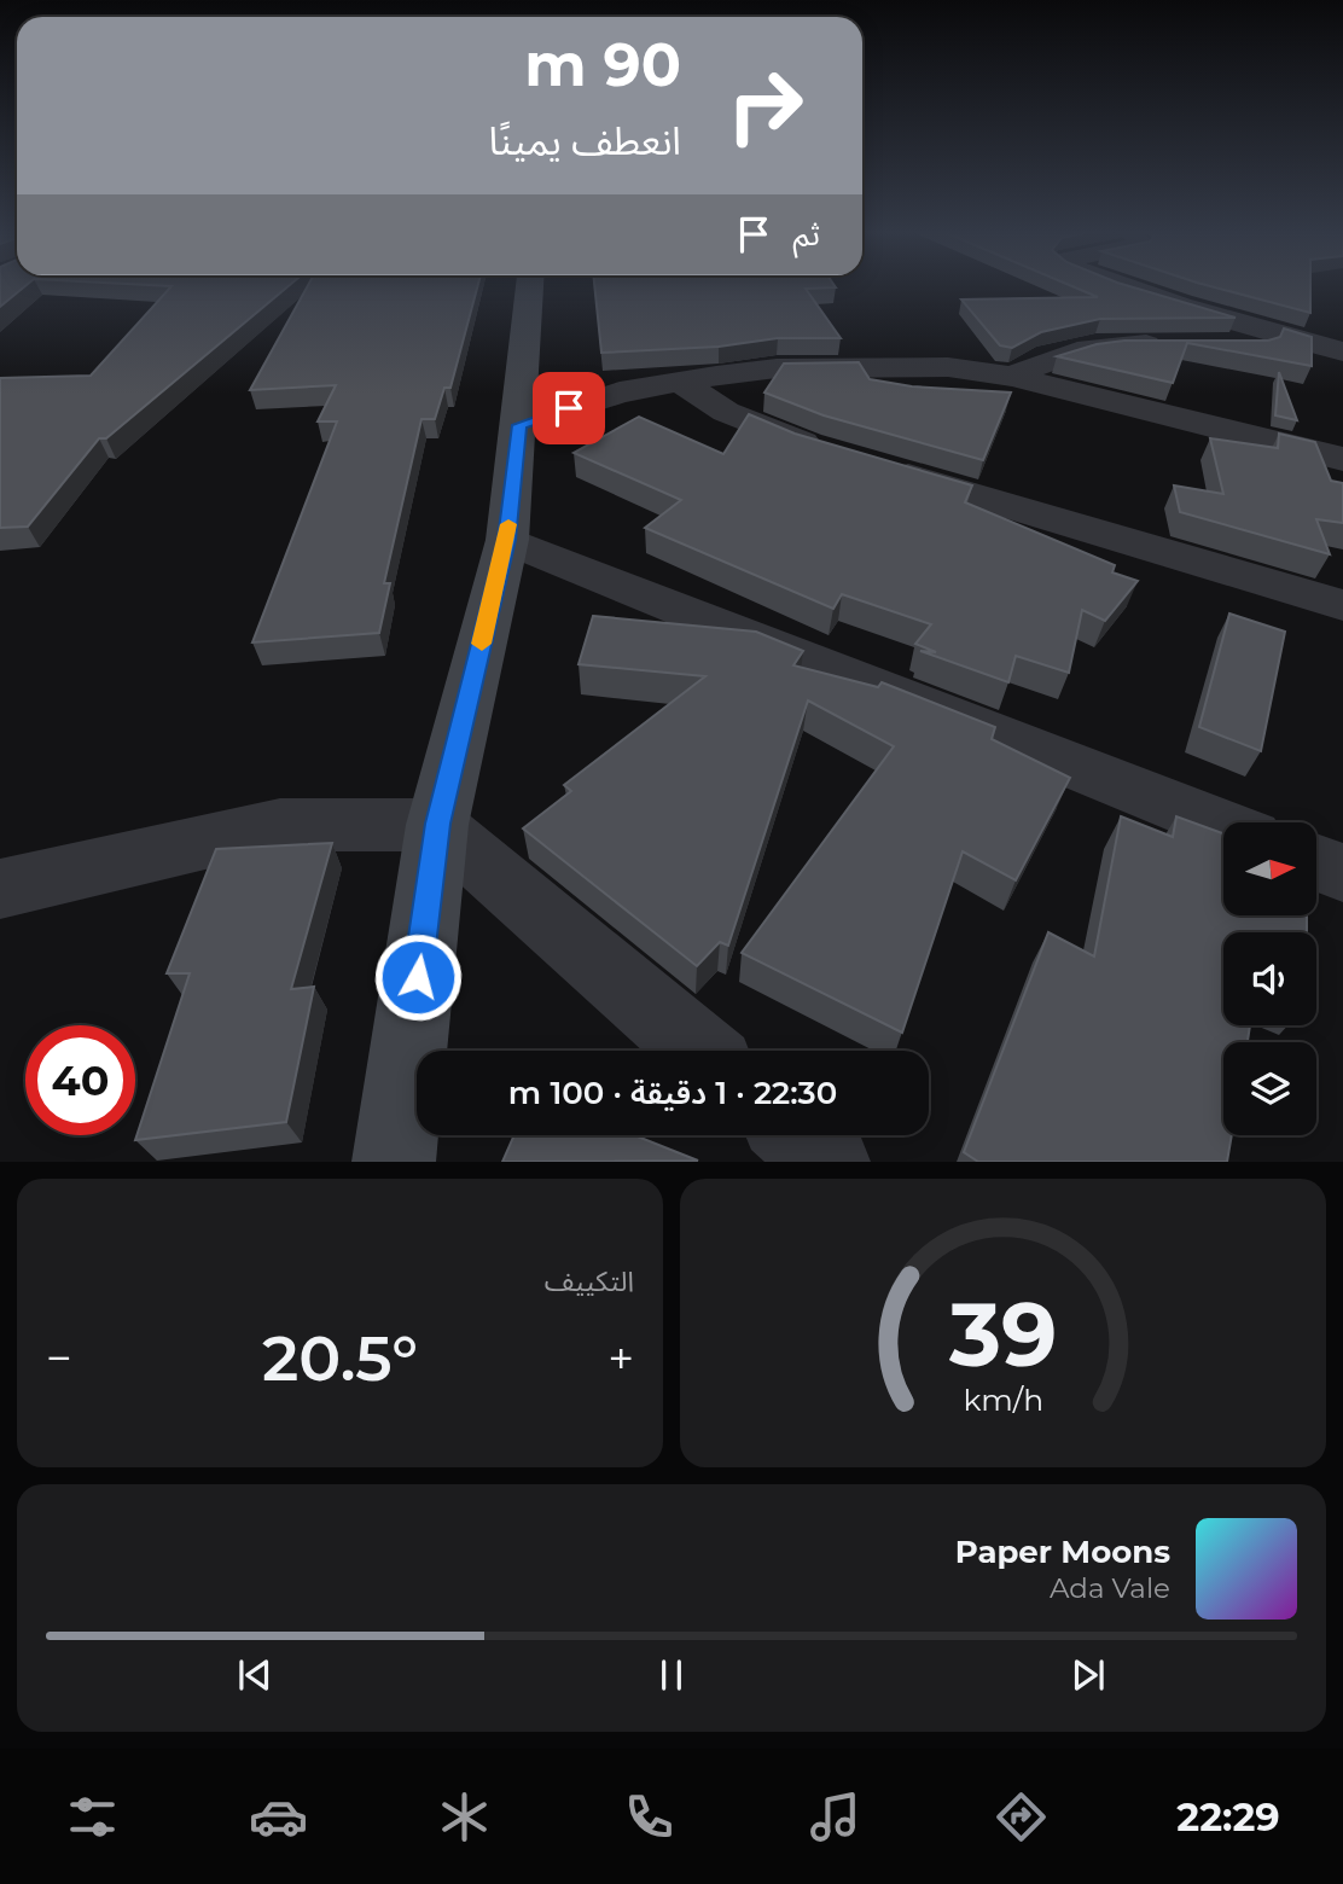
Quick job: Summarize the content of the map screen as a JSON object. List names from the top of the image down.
{
  "north": "right",
  "page": {
    "turn": ["90 m", "انعطف يمينًا"],
    "then": "ثم",
    "limit": "40",
    "trip": "22:30 · 1 دقيقة · 100 m",
    "tile": "التكييف",
    "heat": ["−", "20.5°", "+"],
    "song": ["Paper Moons", "Ada Vale"],
    "tabs": "22:29",
    "gauge": ["39", "km/h"]
  }
}
